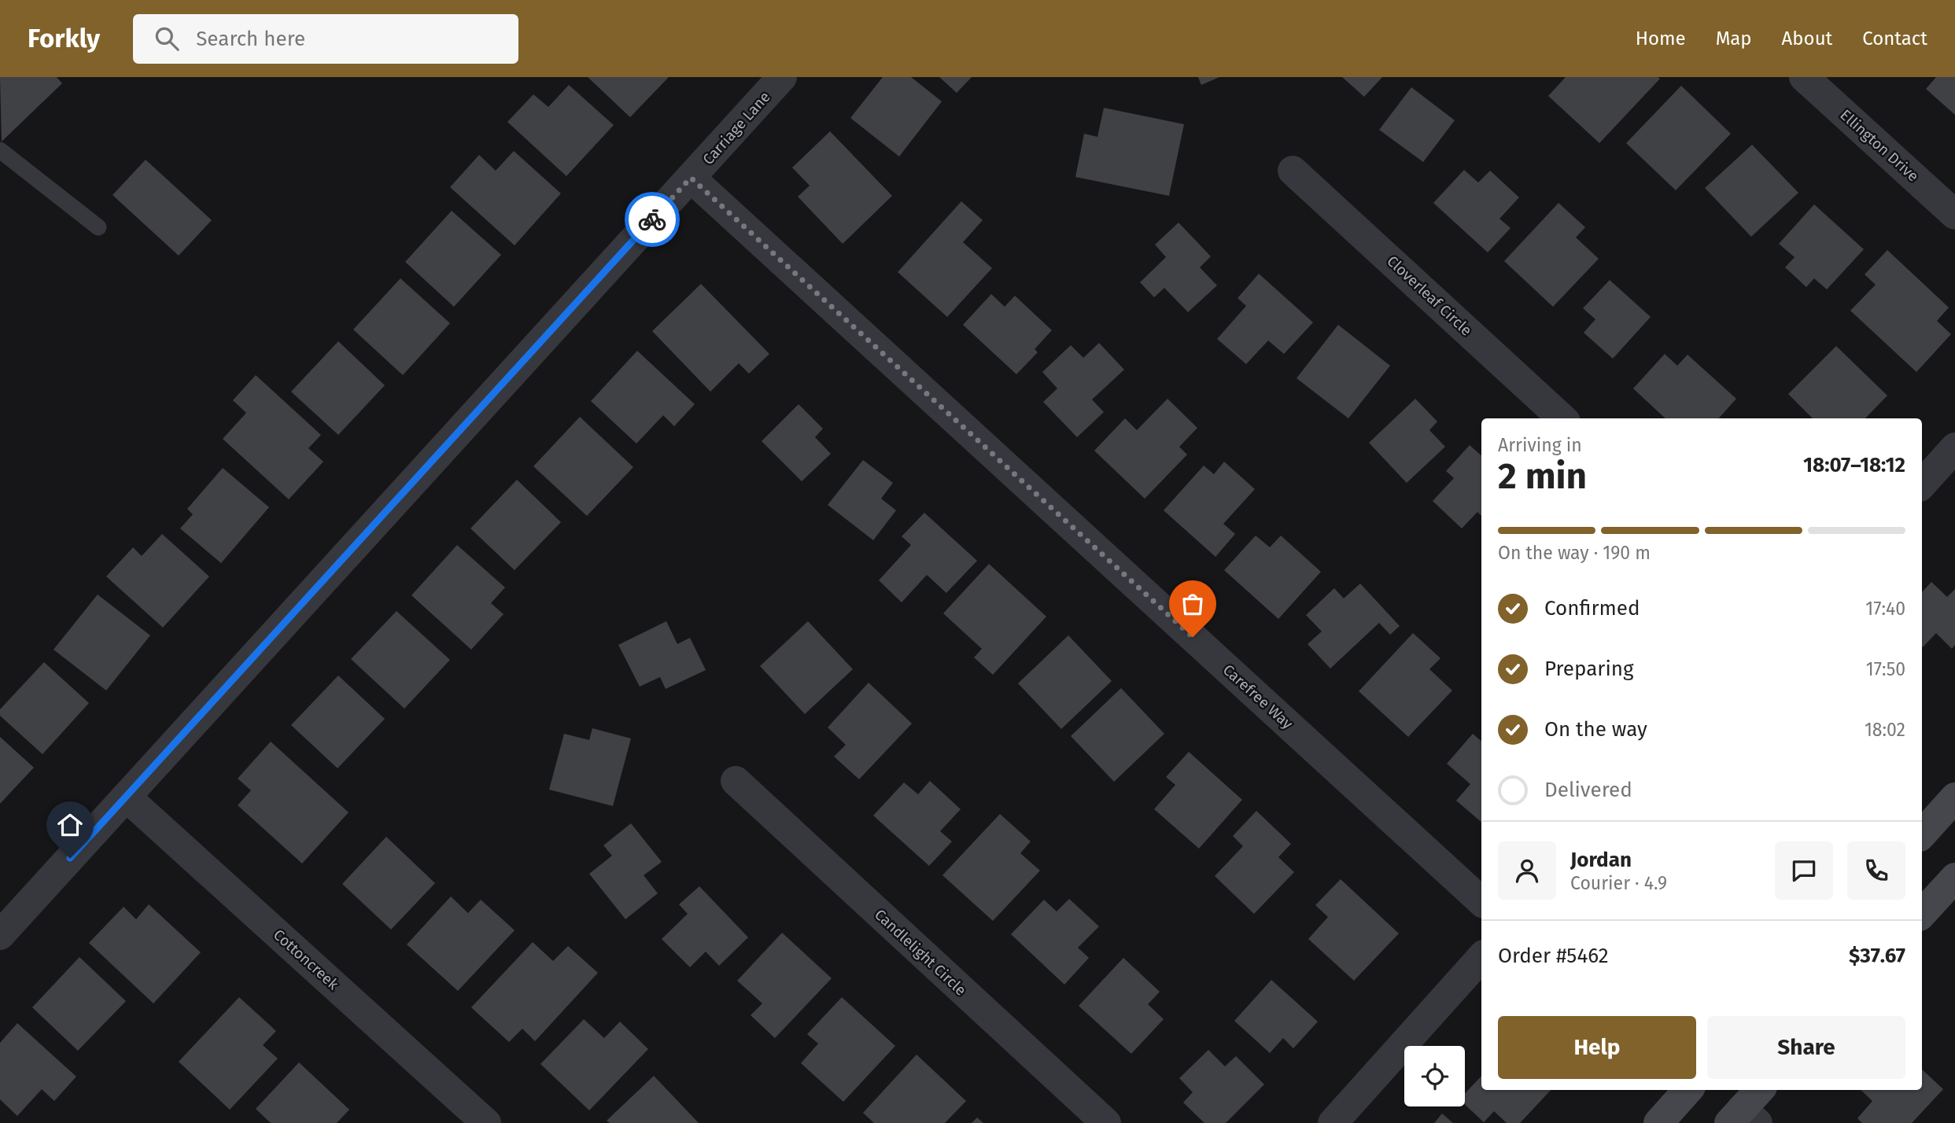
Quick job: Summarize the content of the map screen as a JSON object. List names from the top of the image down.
{
  "streets": {
    "street": [
      "Carriage Lane",
      "Ellington Drive",
      "Cloverleaf Circle",
      "Carefree Way",
      "Candlelight Circle",
      "Cottoncreek"
    ]
  },
  "crossings": [
    ["Carriage Lane", "Carefree Way"],
    ["Carriage Lane", "Cottoncreek"]
  ],
  "page": {
    "header": "Forkly",
    "search": "Search here",
    "nav": [
      "Home",
      "Map",
      "About",
      "Contact"
    ],
    "heading": ["2 min", "Arriving in", "18:07–18:12"],
    "panel": [
      "Jordan",
      "Courier · 4.9",
      "Order #5462",
      "$37.67"
    ],
    "bar": "On the way · 190 m",
    "list": [
      ["Confirmed", "17:40"],
      ["Preparing", "17:50"],
      ["On the way", "18:02"],
      "Delivered"
    ],
    "buttons": ["Help", "Share"]
  }
}
